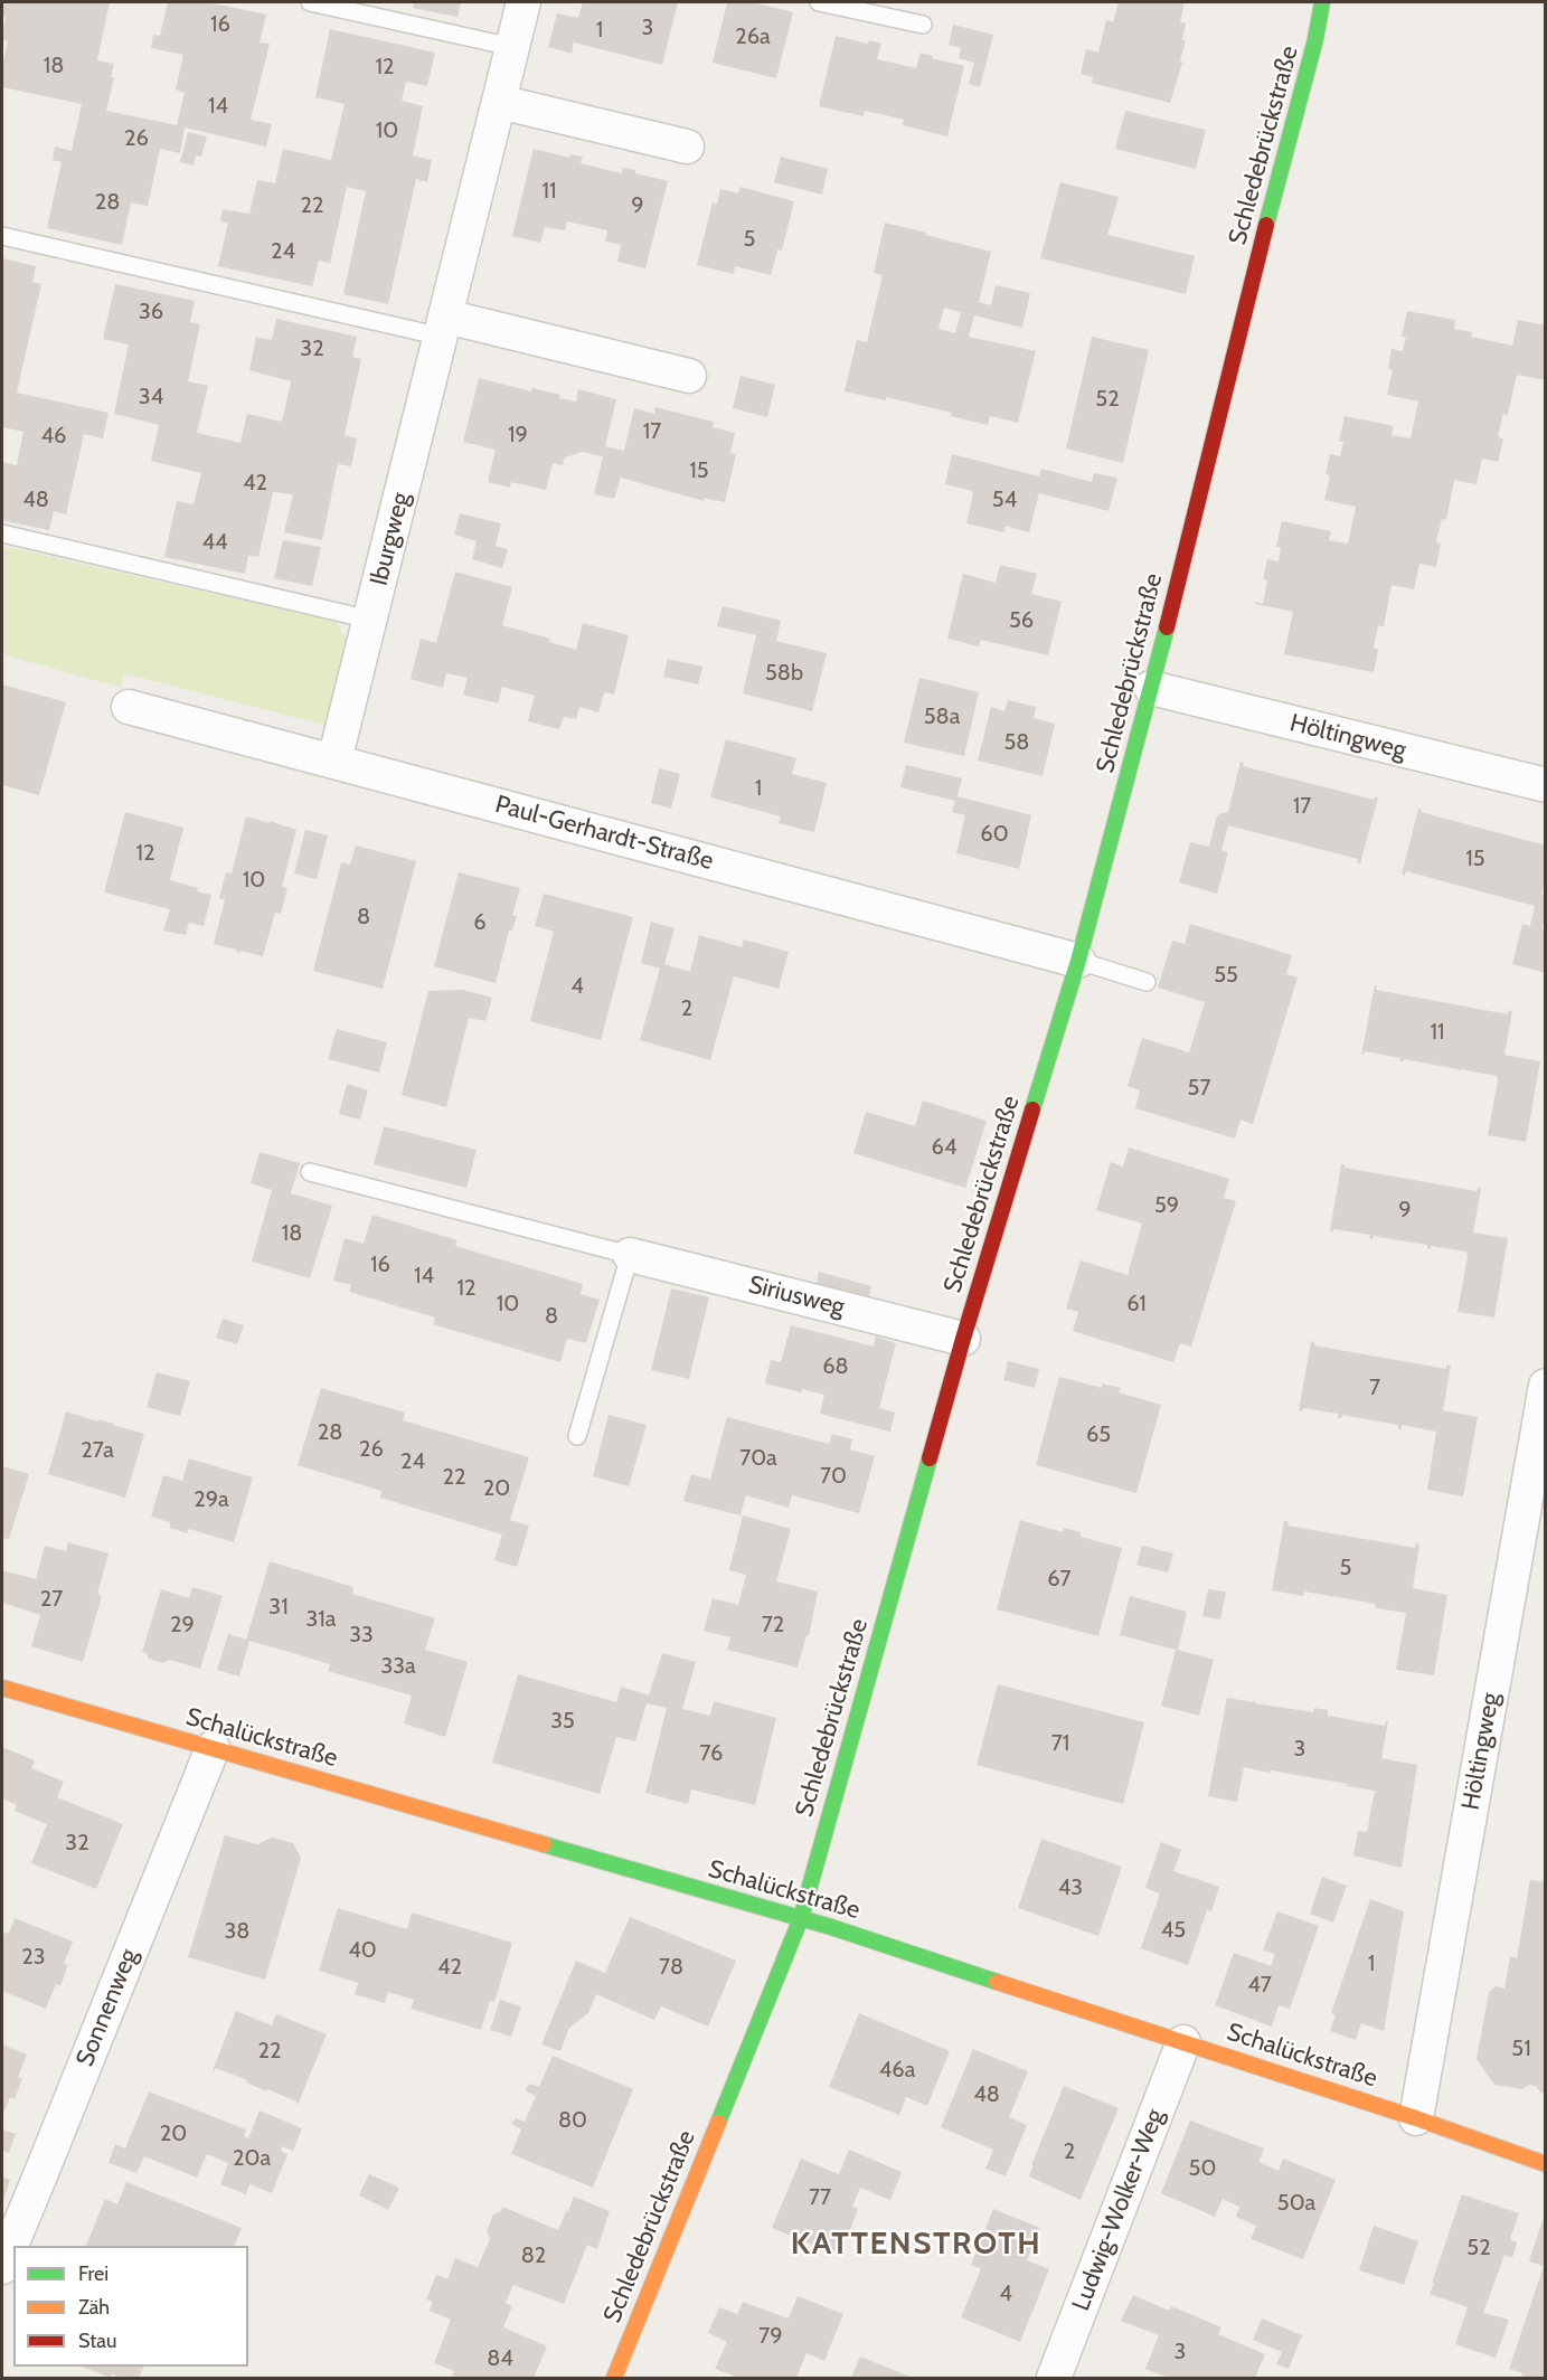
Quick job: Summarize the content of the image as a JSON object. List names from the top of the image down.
{
  "streets": {
    "street": [
      "Schledebrückstraße",
      "Iburgweg",
      "Höltingweg",
      "Paul-Gerhardt-Straße",
      "Siriusweg",
      "Schalückstraße",
      "Sonnenweg",
      "Ludwig-Wolker-Weg"
    ]
  },
  "crossings": [
    ["Schledebrückstraße", "Höltingweg"],
    ["Schledebrückstraße", "Paul-Gerhardt-Straße"],
    ["Schledebrückstraße", "Siriusweg"],
    ["Schledebrückstraße", "Schalückstraße"],
    ["Iburgweg", "Paul-Gerhardt-Straße"],
    ["Höltingweg", "Schalückstraße"],
    ["Schalückstraße", "Sonnenweg"],
    ["Schalückstraße", "Ludwig-Wolker-Weg"]
  ],
  "districts": ["KATTENSTROTH"],
  "house_numbers": [
    "16",
    "3",
    "1",
    "26a",
    "18",
    "12",
    "14",
    "10",
    "26",
    "11",
    "28",
    "22",
    "9",
    "5",
    "24",
    "36",
    "32",
    "34",
    "52",
    "17",
    "19",
    "46",
    "15",
    "42",
    "48",
    "54",
    "44",
    "56",
    "58b",
    "58a",
    "58",
    "1",
    "17",
    "60",
    "12",
    "15",
    "10",
    "8",
    "6",
    "55",
    "4",
    "2",
    "11",
    "57",
    "64",
    "59",
    "9",
    "18",
    "16",
    "14",
    "12",
    "10",
    "61",
    "8",
    "68",
    "7",
    "28",
    "65",
    "26",
    "27a",
    "70a",
    "24",
    "70",
    "22",
    "20",
    "29a",
    "5",
    "67",
    "27",
    "31",
    "31a",
    "29",
    "72",
    "33",
    "33a",
    "35",
    "71",
    "3",
    "76",
    "32",
    "43",
    "45",
    "38",
    "40",
    "23",
    "1",
    "42",
    "78",
    "47",
    "51",
    "22",
    "46a",
    "48",
    "80",
    "20",
    "2",
    "20a",
    "50",
    "77",
    "50a",
    "52",
    "82",
    "4",
    "79",
    "3",
    "84"
  ],
  "legend": ["Frei", "Zäh", "Stau"]
}
